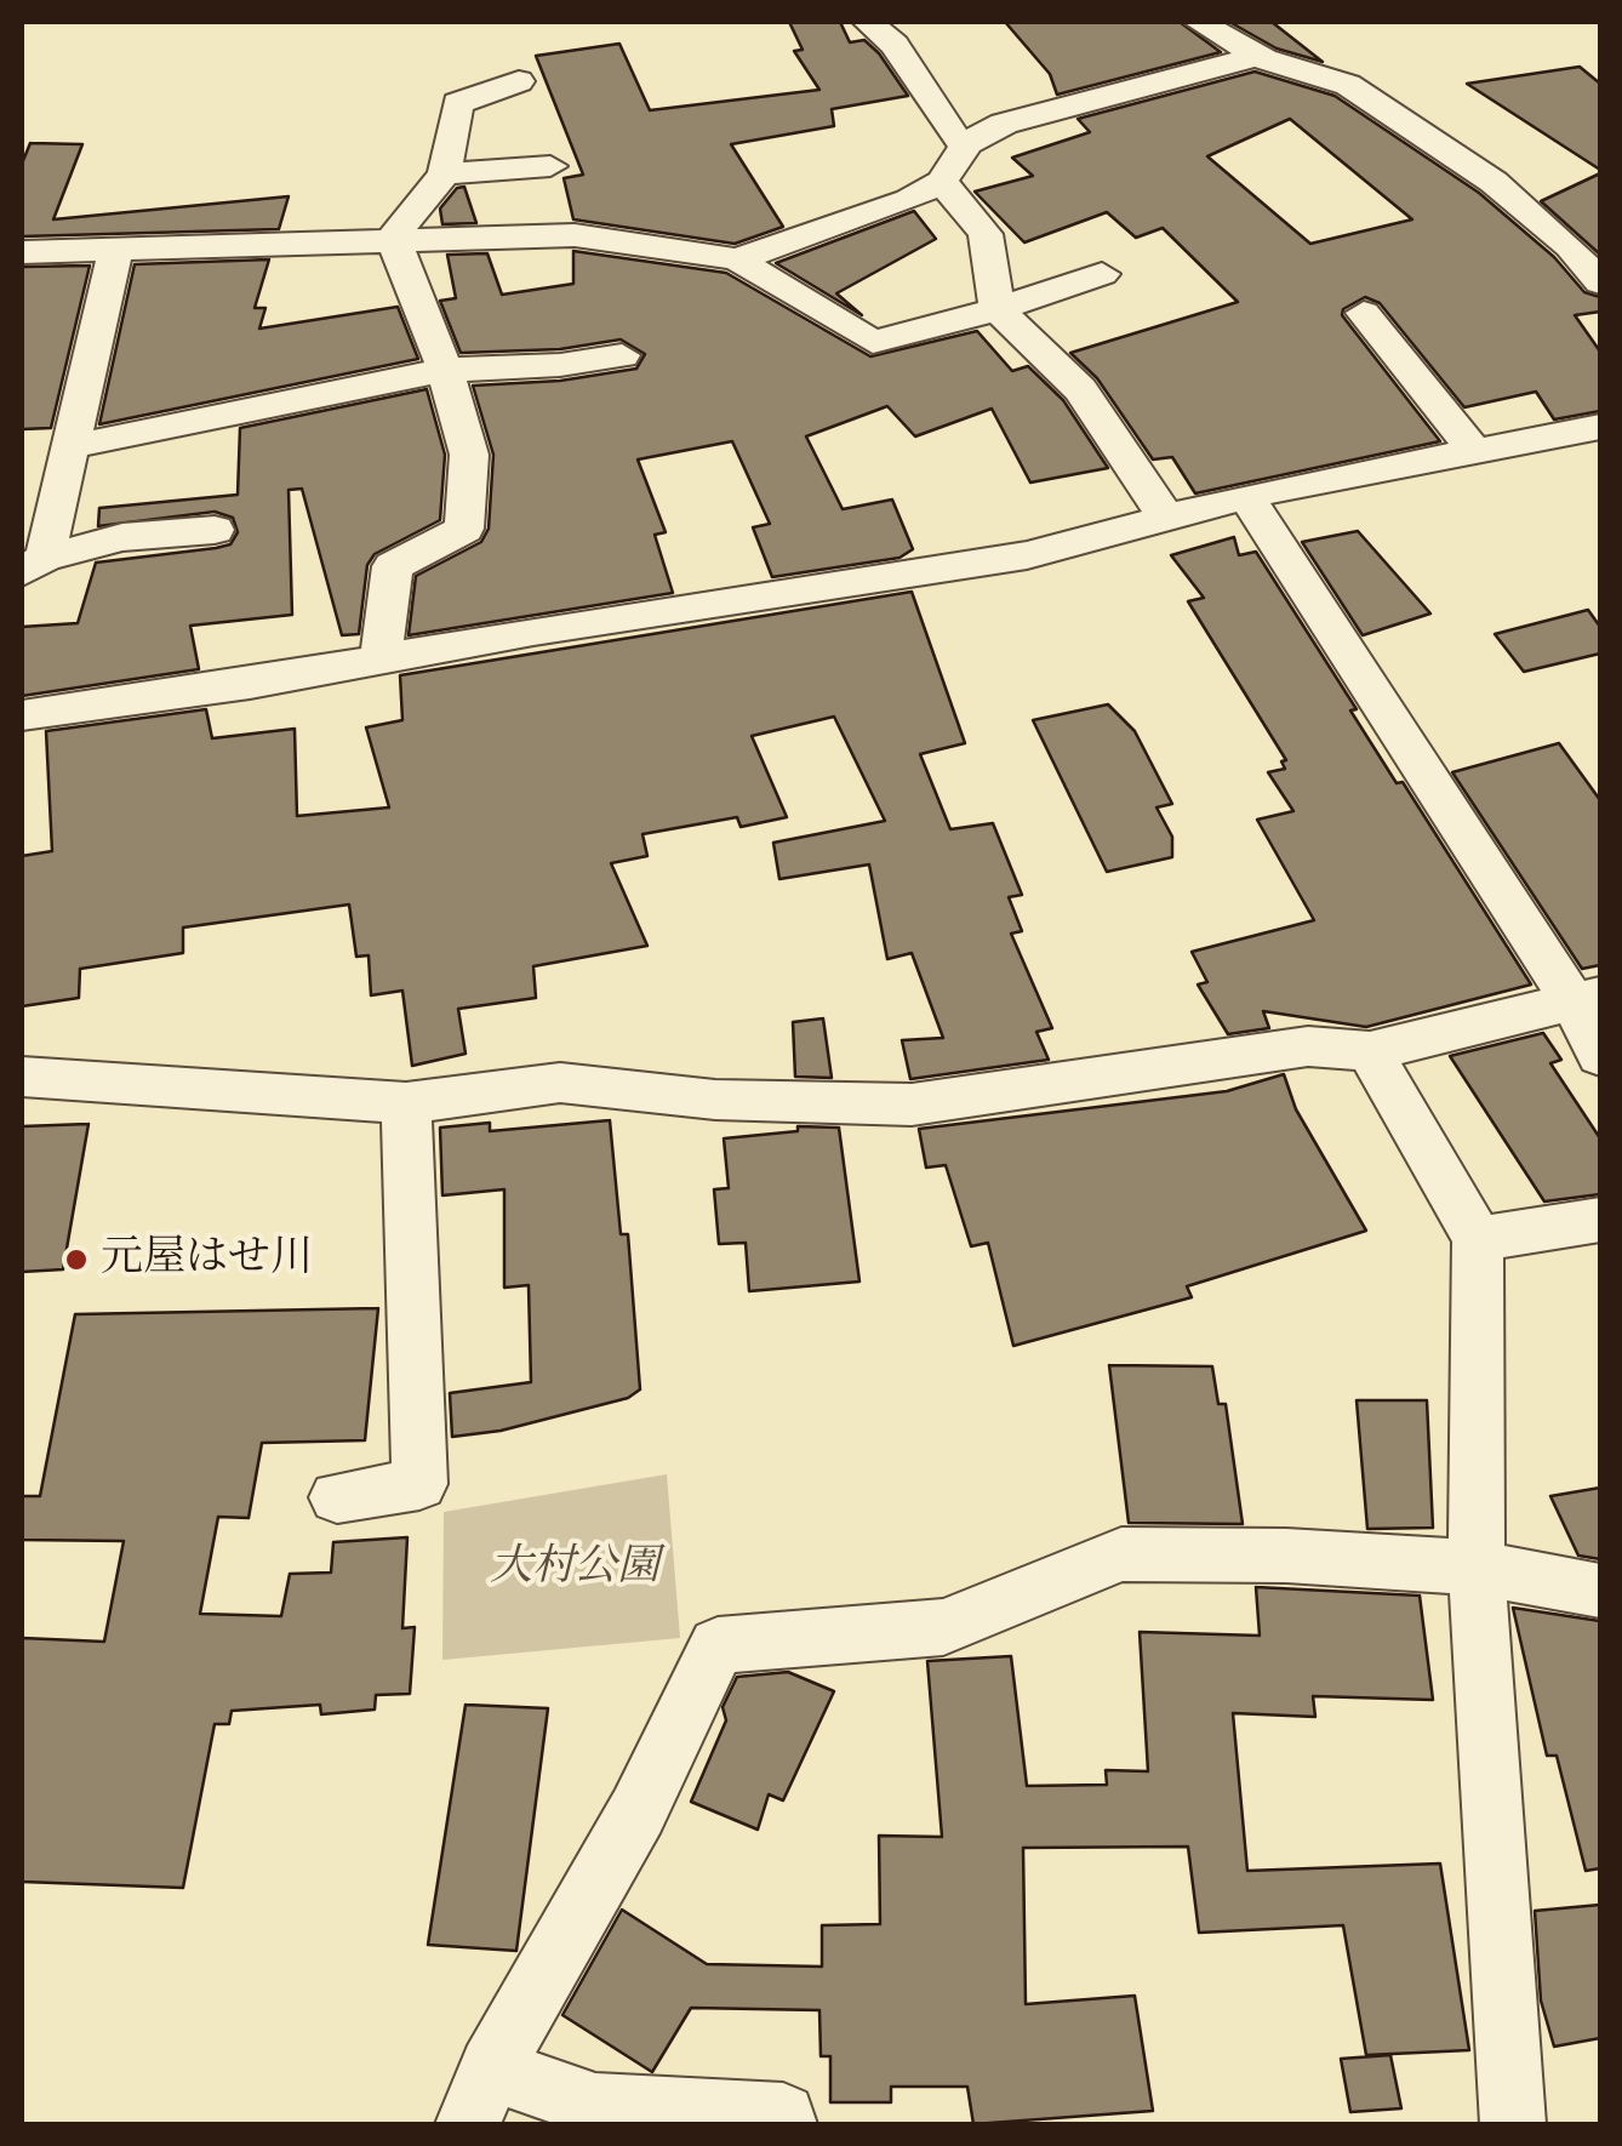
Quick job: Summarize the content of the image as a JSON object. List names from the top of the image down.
{
  "parks": ["大村公園"],
  "places": ["元屋はせ川"]
}
